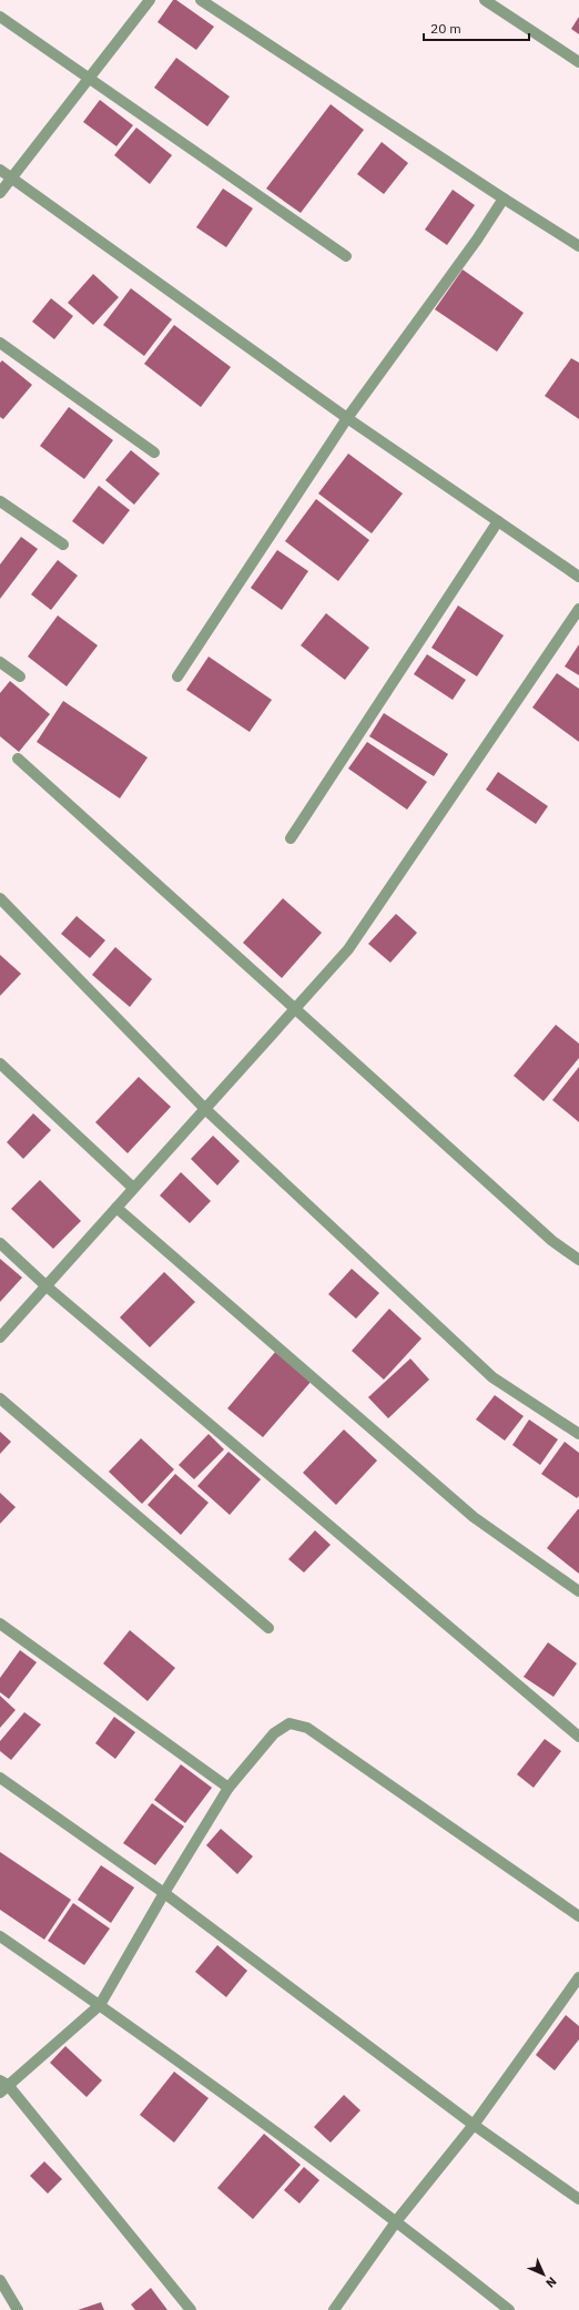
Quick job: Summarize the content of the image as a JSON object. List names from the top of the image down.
{
  "scale_bar": "20 m",
  "north": "bottom right"
}
